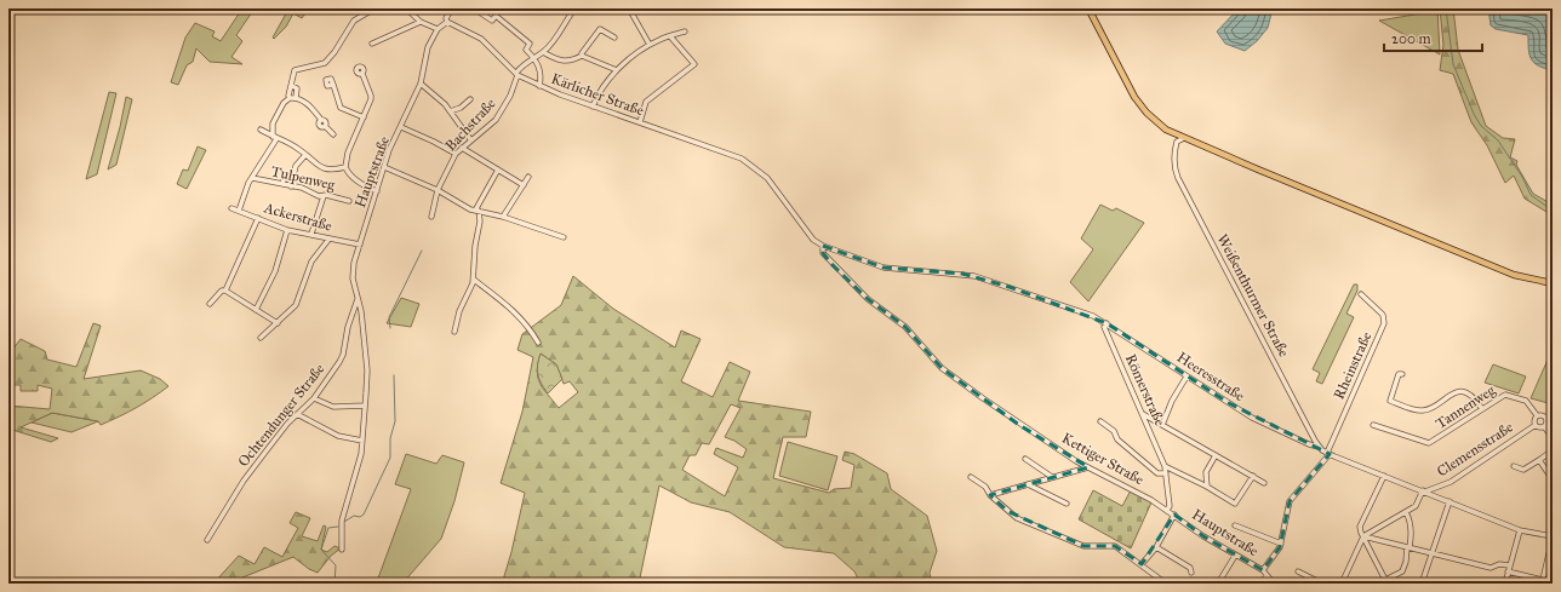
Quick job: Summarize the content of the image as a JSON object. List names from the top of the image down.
{
  "streets": {
    "street": [
      "Kärlicher Straße",
      "Bachstraße",
      "Hauptstraße",
      "Tulpenweg",
      "Ackerstraße",
      "Weißenthurmer Straße",
      "Rheinstraße",
      "Heeresstraße",
      "Römerstraße",
      "Tannenweg",
      "Ochtendunger Straße",
      "Clemensstraße",
      "Kettiger Straße"
    ]
  },
  "crossings": [
    ["Kärlicher Straße", "Bachstraße"],
    ["Kärlicher Straße", "Heeresstraße"],
    ["Kärlicher Straße", "Kettiger Straße"],
    ["Hauptstraße", "Ackerstraße"],
    ["Hauptstraße", "Ochtendunger Straße"],
    ["Hauptstraße", "Kettiger Straße"],
    ["Weißenthurmer Straße", "Heeresstraße"],
    ["Weißenthurmer Straße", "Clemensstraße"],
    ["Rheinstraße", "Clemensstraße"],
    ["Heeresstraße", "Römerstraße"],
    ["Heeresstraße", "Clemensstraße"],
    ["Heeresstraße", "Kettiger Straße"],
    ["Römerstraße", "Kettiger Straße"],
    ["Tannenweg", "Clemensstraße"]
  ],
  "scale_bar": "200 m"
}
